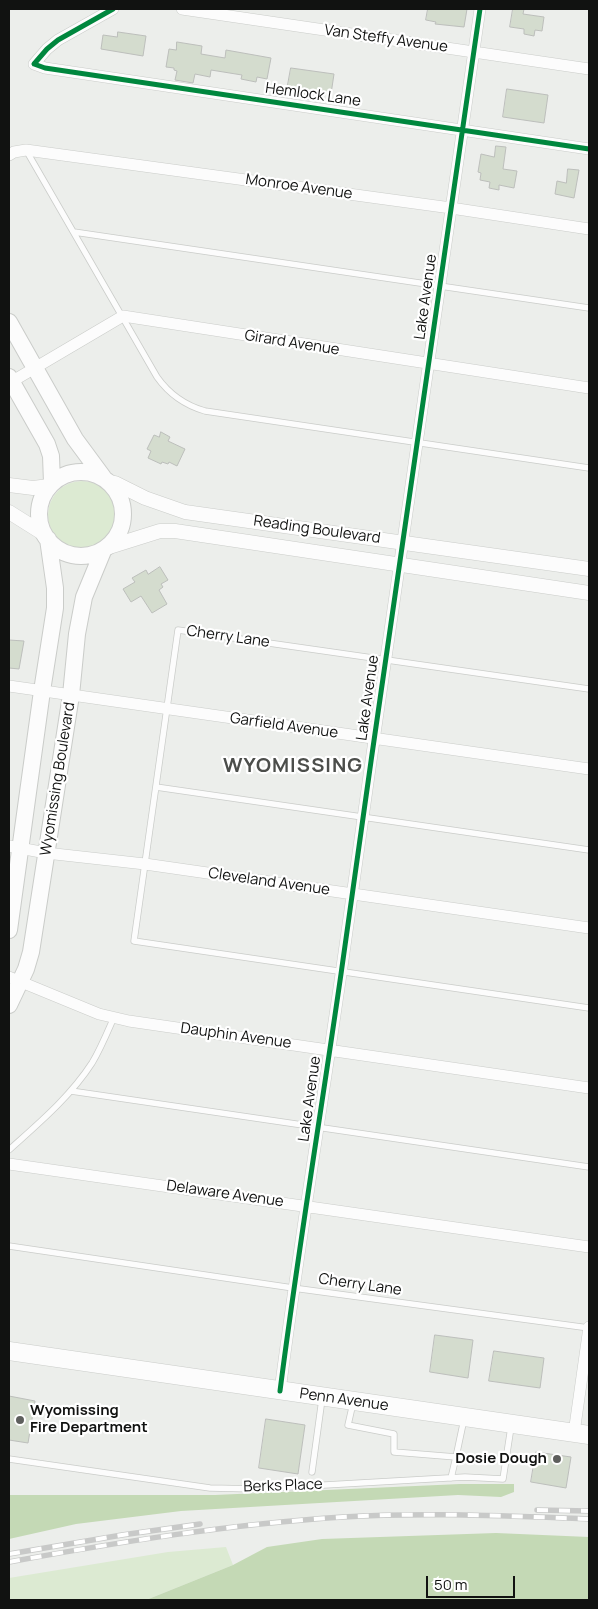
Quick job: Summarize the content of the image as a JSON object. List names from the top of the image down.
{
  "streets": {
    "main road": ["Wyomissing Boulevard", "Penn Avenue"],
    "street": [
      "Van Steffy Avenue",
      "Hemlock Lane",
      "Monroe Avenue",
      "Lake Avenue",
      "Girard Avenue",
      "Reading Boulevard",
      "Garfield Avenue",
      "Cleveland Avenue",
      "Dauphin Avenue",
      "Delaware Avenue"
    ],
    "lane": ["Cherry Lane", "Berks Place"]
  },
  "crossings": [
    ["Van Steffy Avenue", "Lake Avenue"],
    ["Hemlock Lane", "Lake Avenue"],
    ["Monroe Avenue", "Lake Avenue"],
    ["Lake Avenue", "Girard Avenue"],
    ["Lake Avenue", "Reading Boulevard"],
    ["Lake Avenue", "Cherry Lane"],
    ["Lake Avenue", "Garfield Avenue"],
    ["Lake Avenue", "Cleveland Avenue"],
    ["Lake Avenue", "Dauphin Avenue"],
    ["Lake Avenue", "Delaware Avenue"],
    ["Lake Avenue", "Penn Avenue"],
    ["Reading Boulevard", "Wyomissing Boulevard"],
    ["Cherry Lane", "Garfield Avenue"],
    ["Cherry Lane", "Cleveland Avenue"],
    ["Garfield Avenue", "Wyomissing Boulevard"],
    ["Wyomissing Boulevard", "Cleveland Avenue"],
    ["Wyomissing Boulevard", "Dauphin Avenue"],
    ["Penn Avenue", "Berks Place"]
  ],
  "districts": ["WYOMISSING"],
  "places": ["Wyomissing Fire Department", "Dosie Dough"],
  "scale_bar": "50 m"
}
